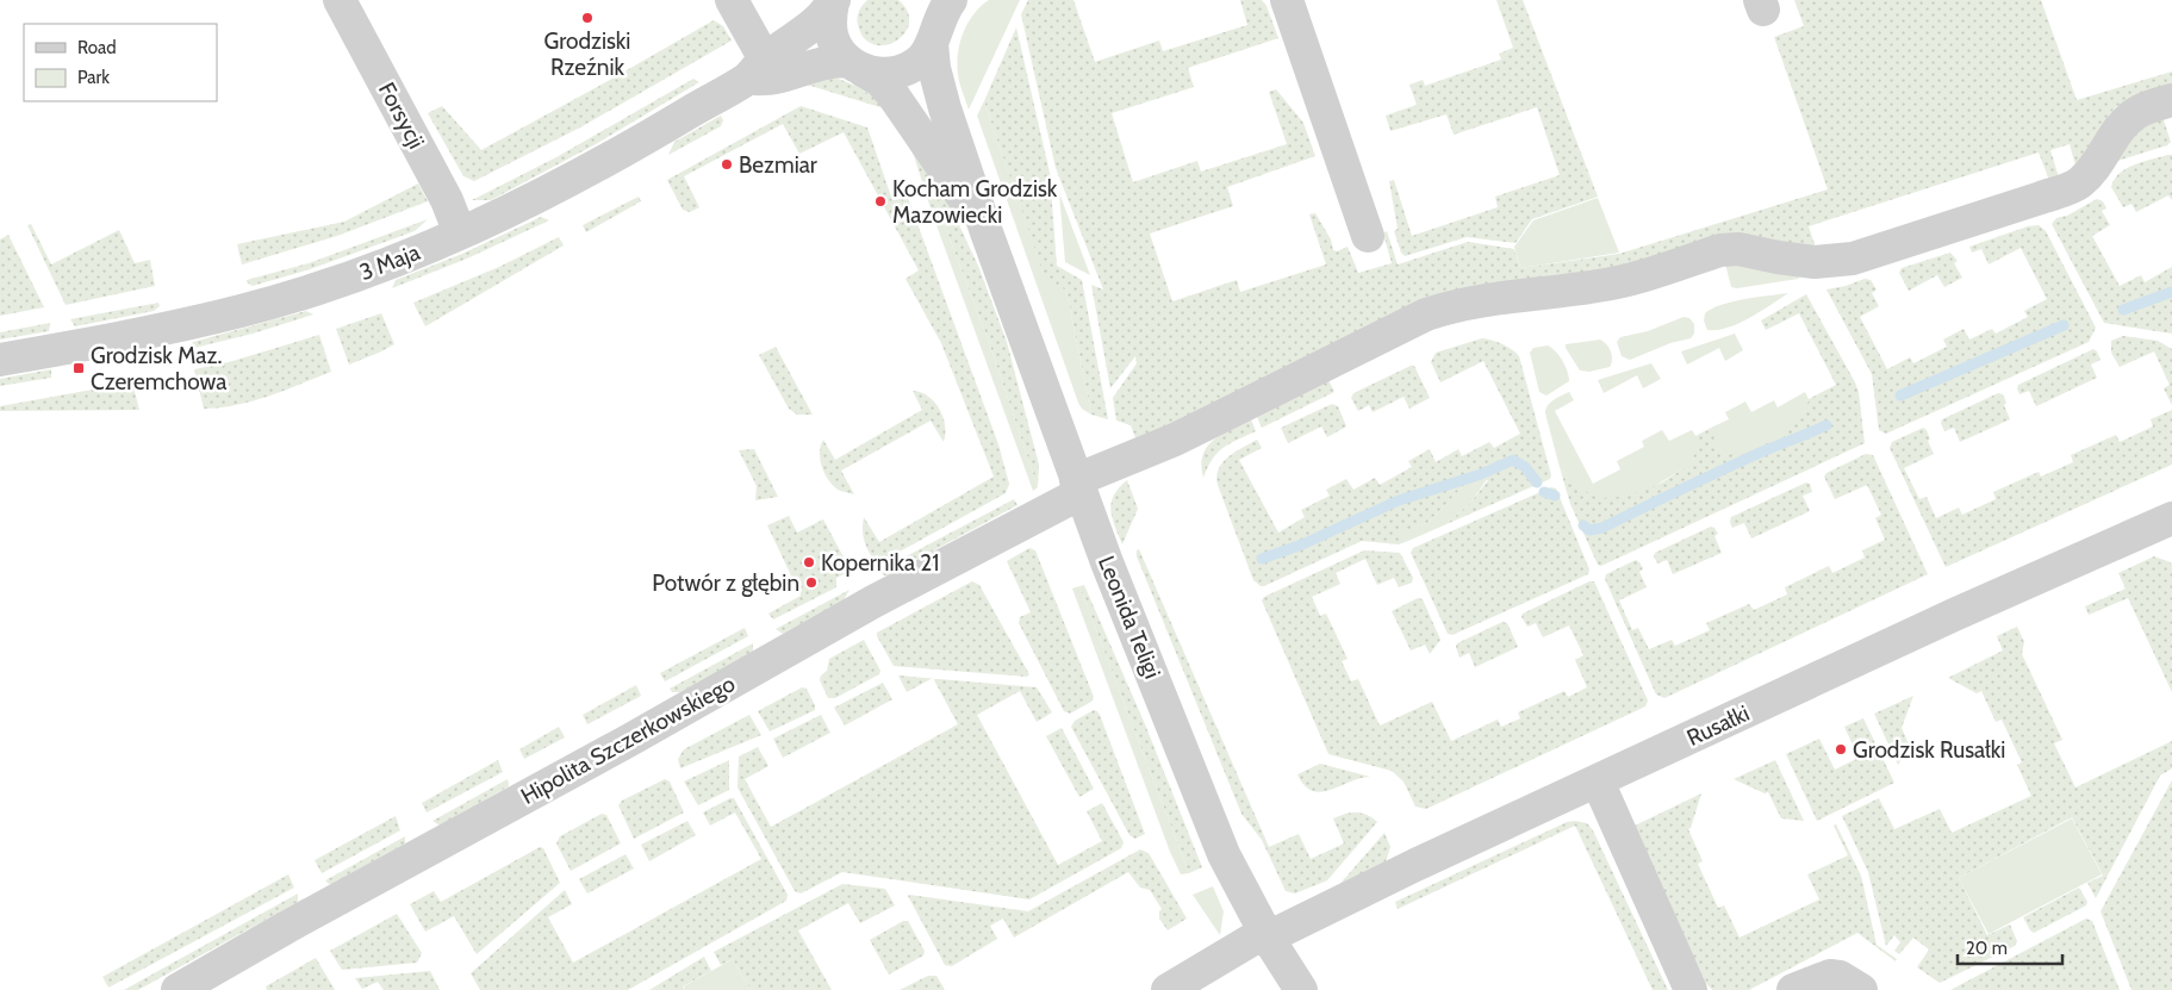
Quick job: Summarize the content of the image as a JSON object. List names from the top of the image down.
{
  "streets": {
    "street": [
      "Forsycji",
      "3 Maja",
      "Leonida Teligi",
      "Rusałki",
      "Hipolita Szczerkowskiego"
    ]
  },
  "crossings": [
    ["Forsycji", "3 Maja"],
    ["3 Maja", "Leonida Teligi"],
    ["Leonida Teligi", "Rusałki"],
    ["Leonida Teligi", "Hipolita Szczerkowskiego"]
  ],
  "places": {
    "other": [
      "Grodziski Rzeźnik",
      "Bezmiar",
      "Kocham Grodzisk Mazowiecki",
      "Kopernika 21",
      "Potwór z głębin",
      "Grodzisk Rusałki"
    ],
    "transit": ["Grodzisk Maz. Czeremchowa"]
  },
  "legend": ["Road", "Park"],
  "scale_bar": "20 m"
}
